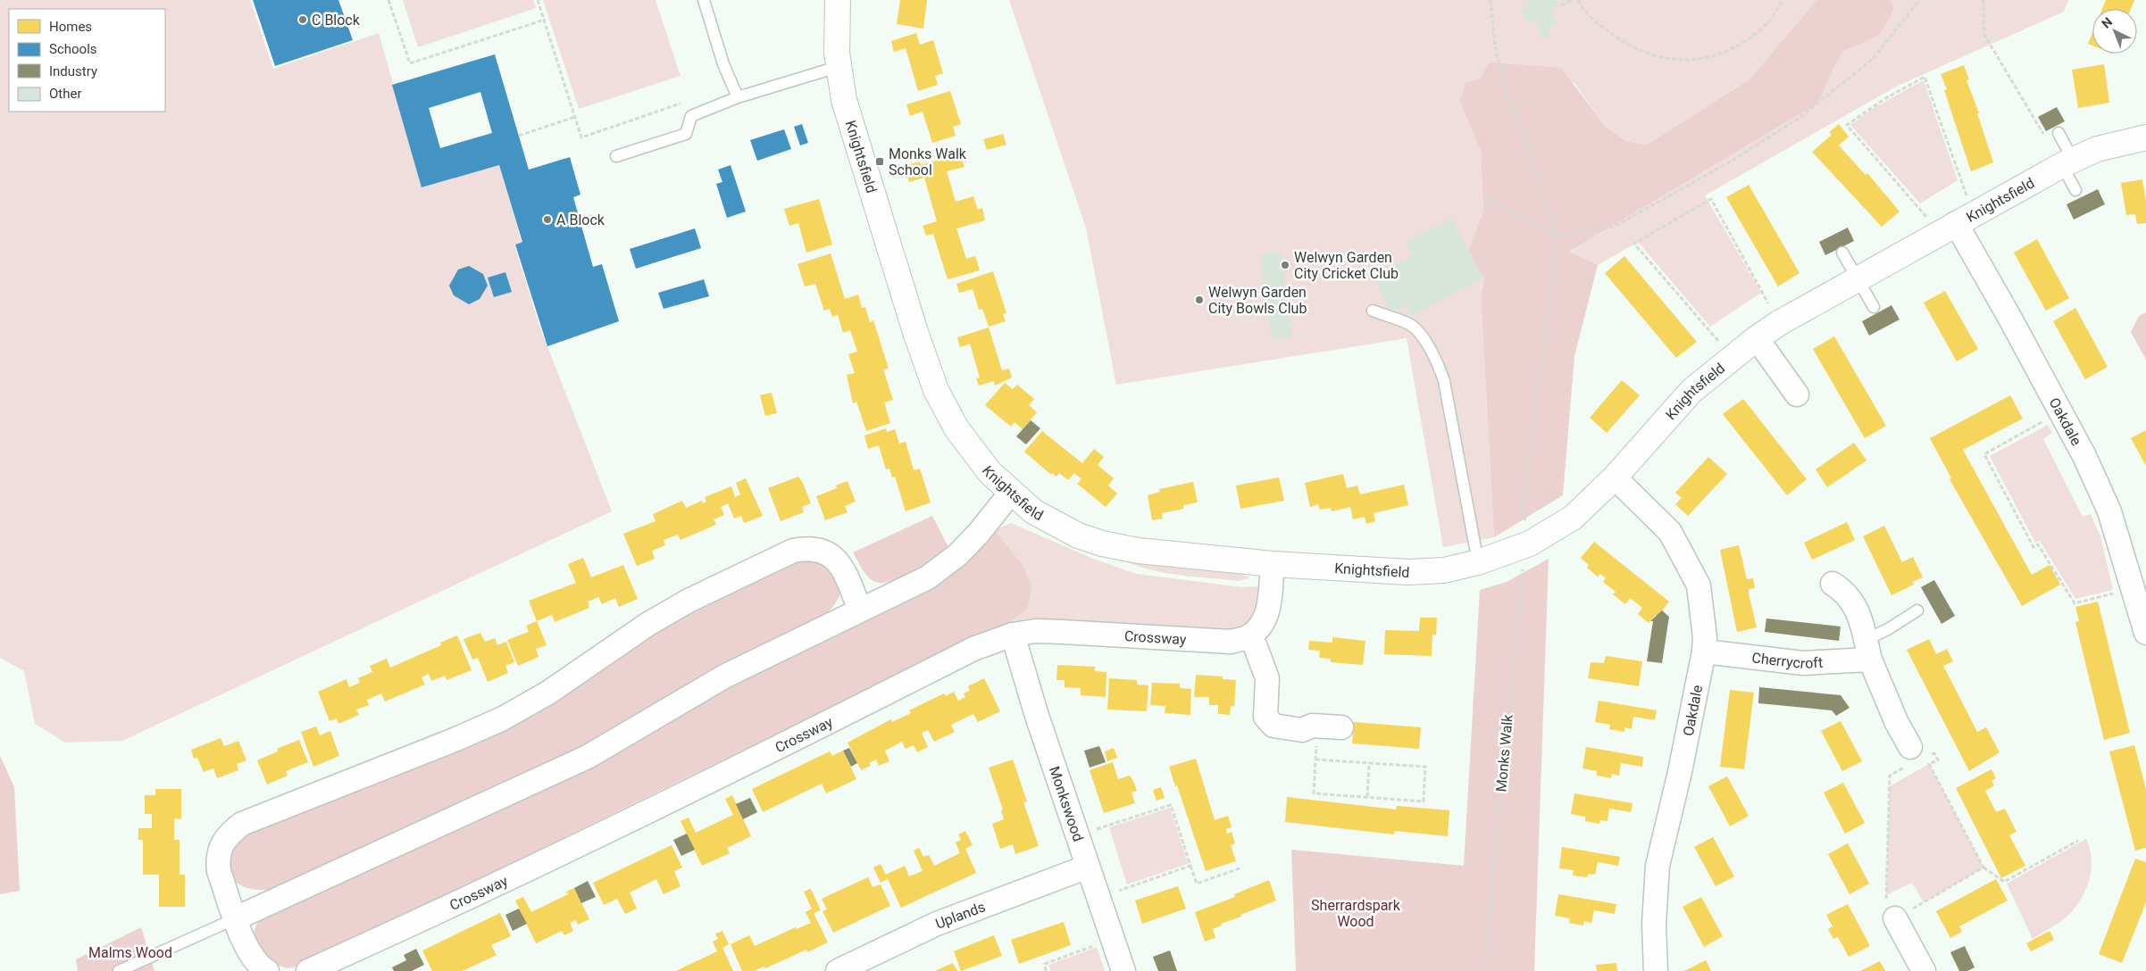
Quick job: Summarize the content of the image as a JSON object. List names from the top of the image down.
{
  "streets": {
    "street": [
      "Knightsfield",
      "Oakdale",
      "Crossway",
      "Cherrycroft",
      "Monkswood",
      "Uplands"
    ],
    "path": ["Monks Walk"]
  },
  "crossings": [
    ["Knightsfield", "Oakdale"],
    ["Knightsfield", "Monks Walk"],
    ["Oakdale", "Cherrycroft"],
    ["Crossway", "Monkswood"],
    ["Monkswood", "Uplands"]
  ],
  "parks": ["Sherrardspark Wood", "Malms Wood"],
  "places": {
    "other": [
      "C Block",
      "A Block",
      "Welwyn Garden City Cricket Club",
      "Welwyn Garden City Bowls Club"
    ],
    "transit": ["Monks Walk School"]
  },
  "legend": [
    "Homes",
    "Schools",
    "Industry",
    "Other"
  ],
  "north": "top left"
}
